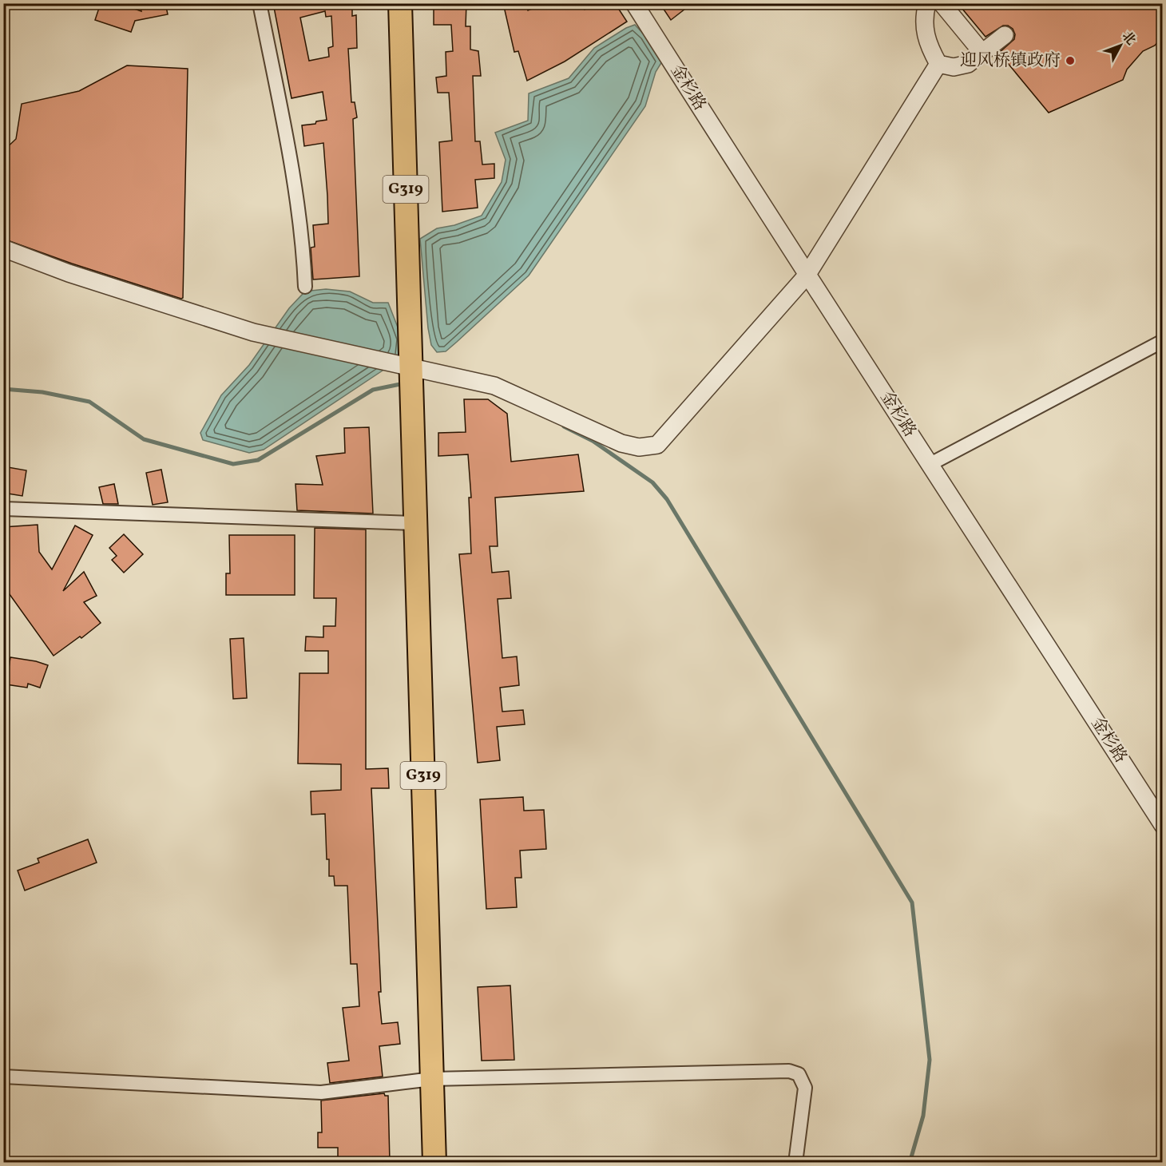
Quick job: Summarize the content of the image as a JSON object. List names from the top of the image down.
{
  "streets": {
    "highway": ["G319"],
    "street": ["金杉路"]
  },
  "places": ["迎风桥镇政府"],
  "north": "top right"
}
